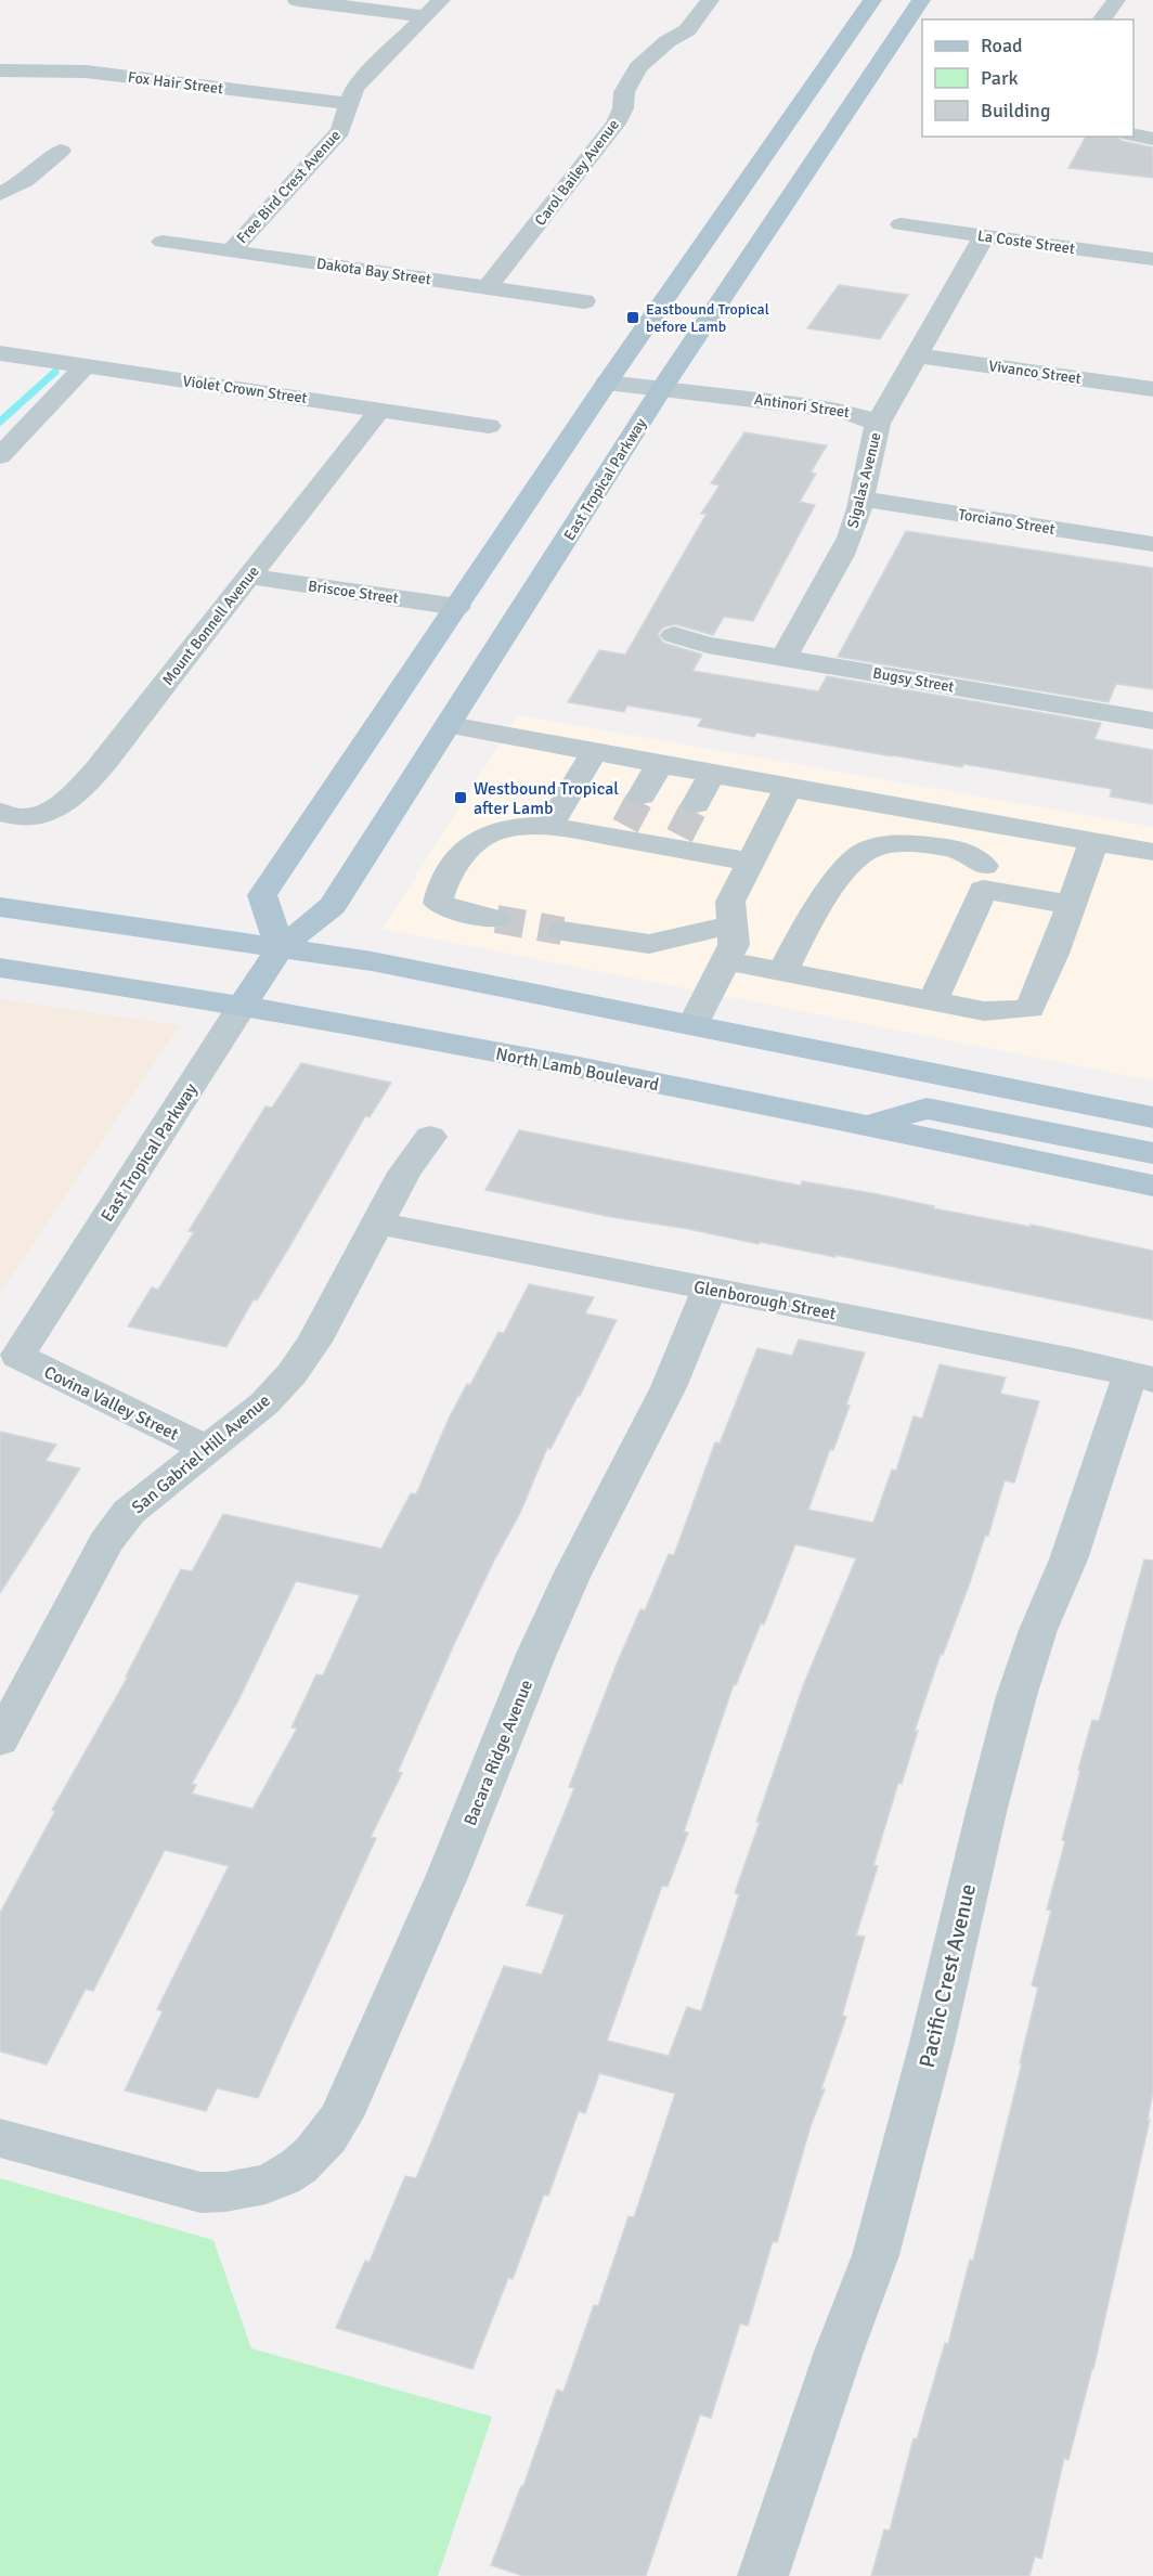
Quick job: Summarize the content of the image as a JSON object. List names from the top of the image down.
{
  "streets": {
    "main road": ["East Tropical Parkway", "North Lamb Boulevard"],
    "street": [
      "Fox Hair Street",
      "Carol Bailey Avenue",
      "Free Bird Crest Avenue",
      "La Coste Street",
      "Dakota Bay Street",
      "Vivanco Street",
      "Violet Crown Street",
      "Antinori Street",
      "Sigalas Avenue",
      "Torciano Street",
      "Briscoe Street",
      "Mount Bonnell Avenue",
      "Bugsy Street",
      "Glenborough Street",
      "Covina Valley Street",
      "San Gabriel Hill Avenue",
      "Bacara Ridge Avenue",
      "Pacific Crest Avenue"
    ]
  },
  "crossings": [
    ["Fox Hair Street", "Free Bird Crest Avenue"],
    ["Carol Bailey Avenue", "Dakota Bay Street"],
    ["Free Bird Crest Avenue", "Dakota Bay Street"],
    ["La Coste Street", "Sigalas Avenue"],
    ["Vivanco Street", "Sigalas Avenue"],
    ["Violet Crown Street", "Mount Bonnell Avenue"],
    ["Antinori Street", "East Tropical Parkway"],
    ["Antinori Street", "Sigalas Avenue"],
    ["East Tropical Parkway", "North Lamb Boulevard"],
    ["East Tropical Parkway", "Covina Valley Street"],
    ["Sigalas Avenue", "Torciano Street"],
    ["Sigalas Avenue", "Bugsy Street"],
    ["Briscoe Street", "Mount Bonnell Avenue"],
    ["Glenborough Street", "San Gabriel Hill Avenue"],
    ["Glenborough Street", "Bacara Ridge Avenue"],
    ["Glenborough Street", "Pacific Crest Avenue"],
    ["Covina Valley Street", "San Gabriel Hill Avenue"]
  ],
  "places": {
    "transit": ["Eastbound Tropical before Lamb", "Westbound Tropical after Lamb"]
  },
  "legend": ["Road", "Park", "Building"]
}
